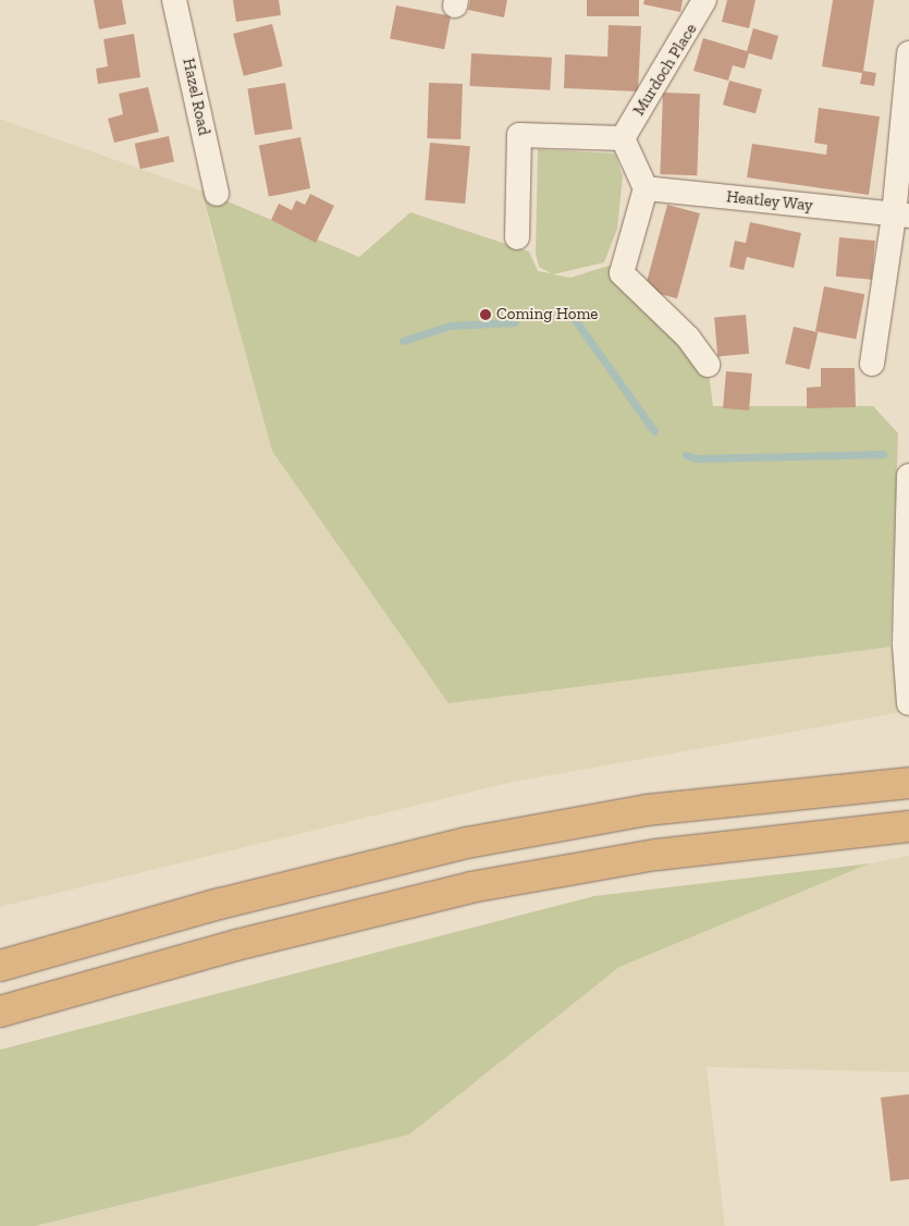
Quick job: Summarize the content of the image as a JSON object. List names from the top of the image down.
{
  "streets": {
    "street": ["Murdoch Place", "Hazel Road", "Heatley Way"]
  },
  "places": ["Coming Home"]
}
